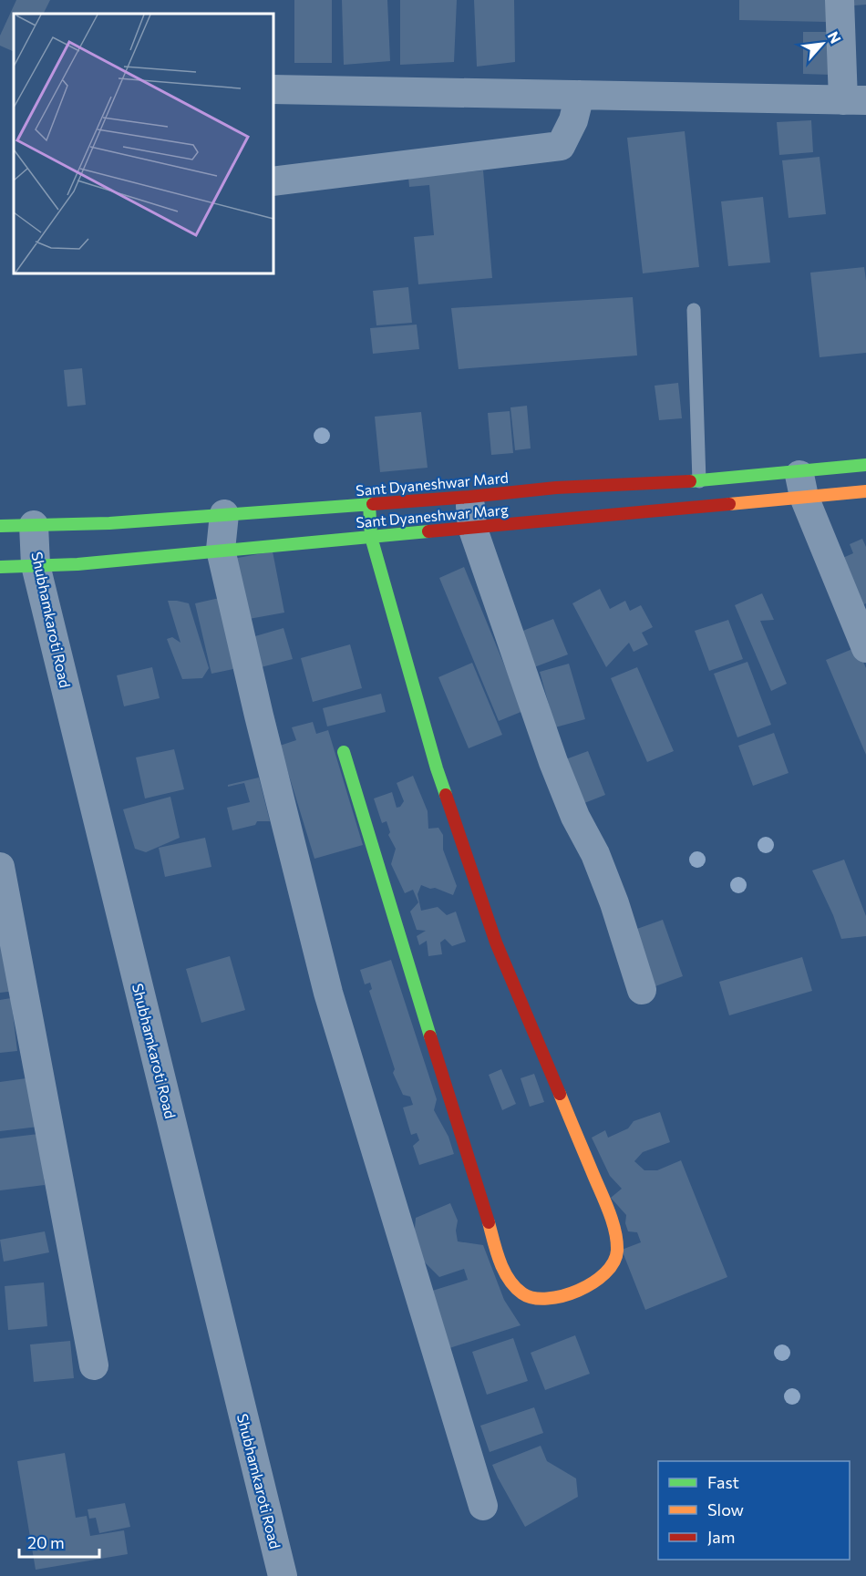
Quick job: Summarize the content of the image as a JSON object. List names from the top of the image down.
{
  "streets": {
    "main road": ["Sant Dyaneshwar Mard", "Sant Dyaneshwar Marg"],
    "street": ["Shubhamkaroti Road"]
  },
  "crossings": [
    ["Sant Dyaneshwar Mard", "Sant Dyaneshwar Marg"],
    ["Sant Dyaneshwar Mard", "Shubhamkaroti Road"],
    ["Sant Dyaneshwar Marg", "Shubhamkaroti Road"]
  ],
  "legend": ["Fast", "Slow", "Jam"],
  "scale_bar": "20 m",
  "north": "top right"
}
